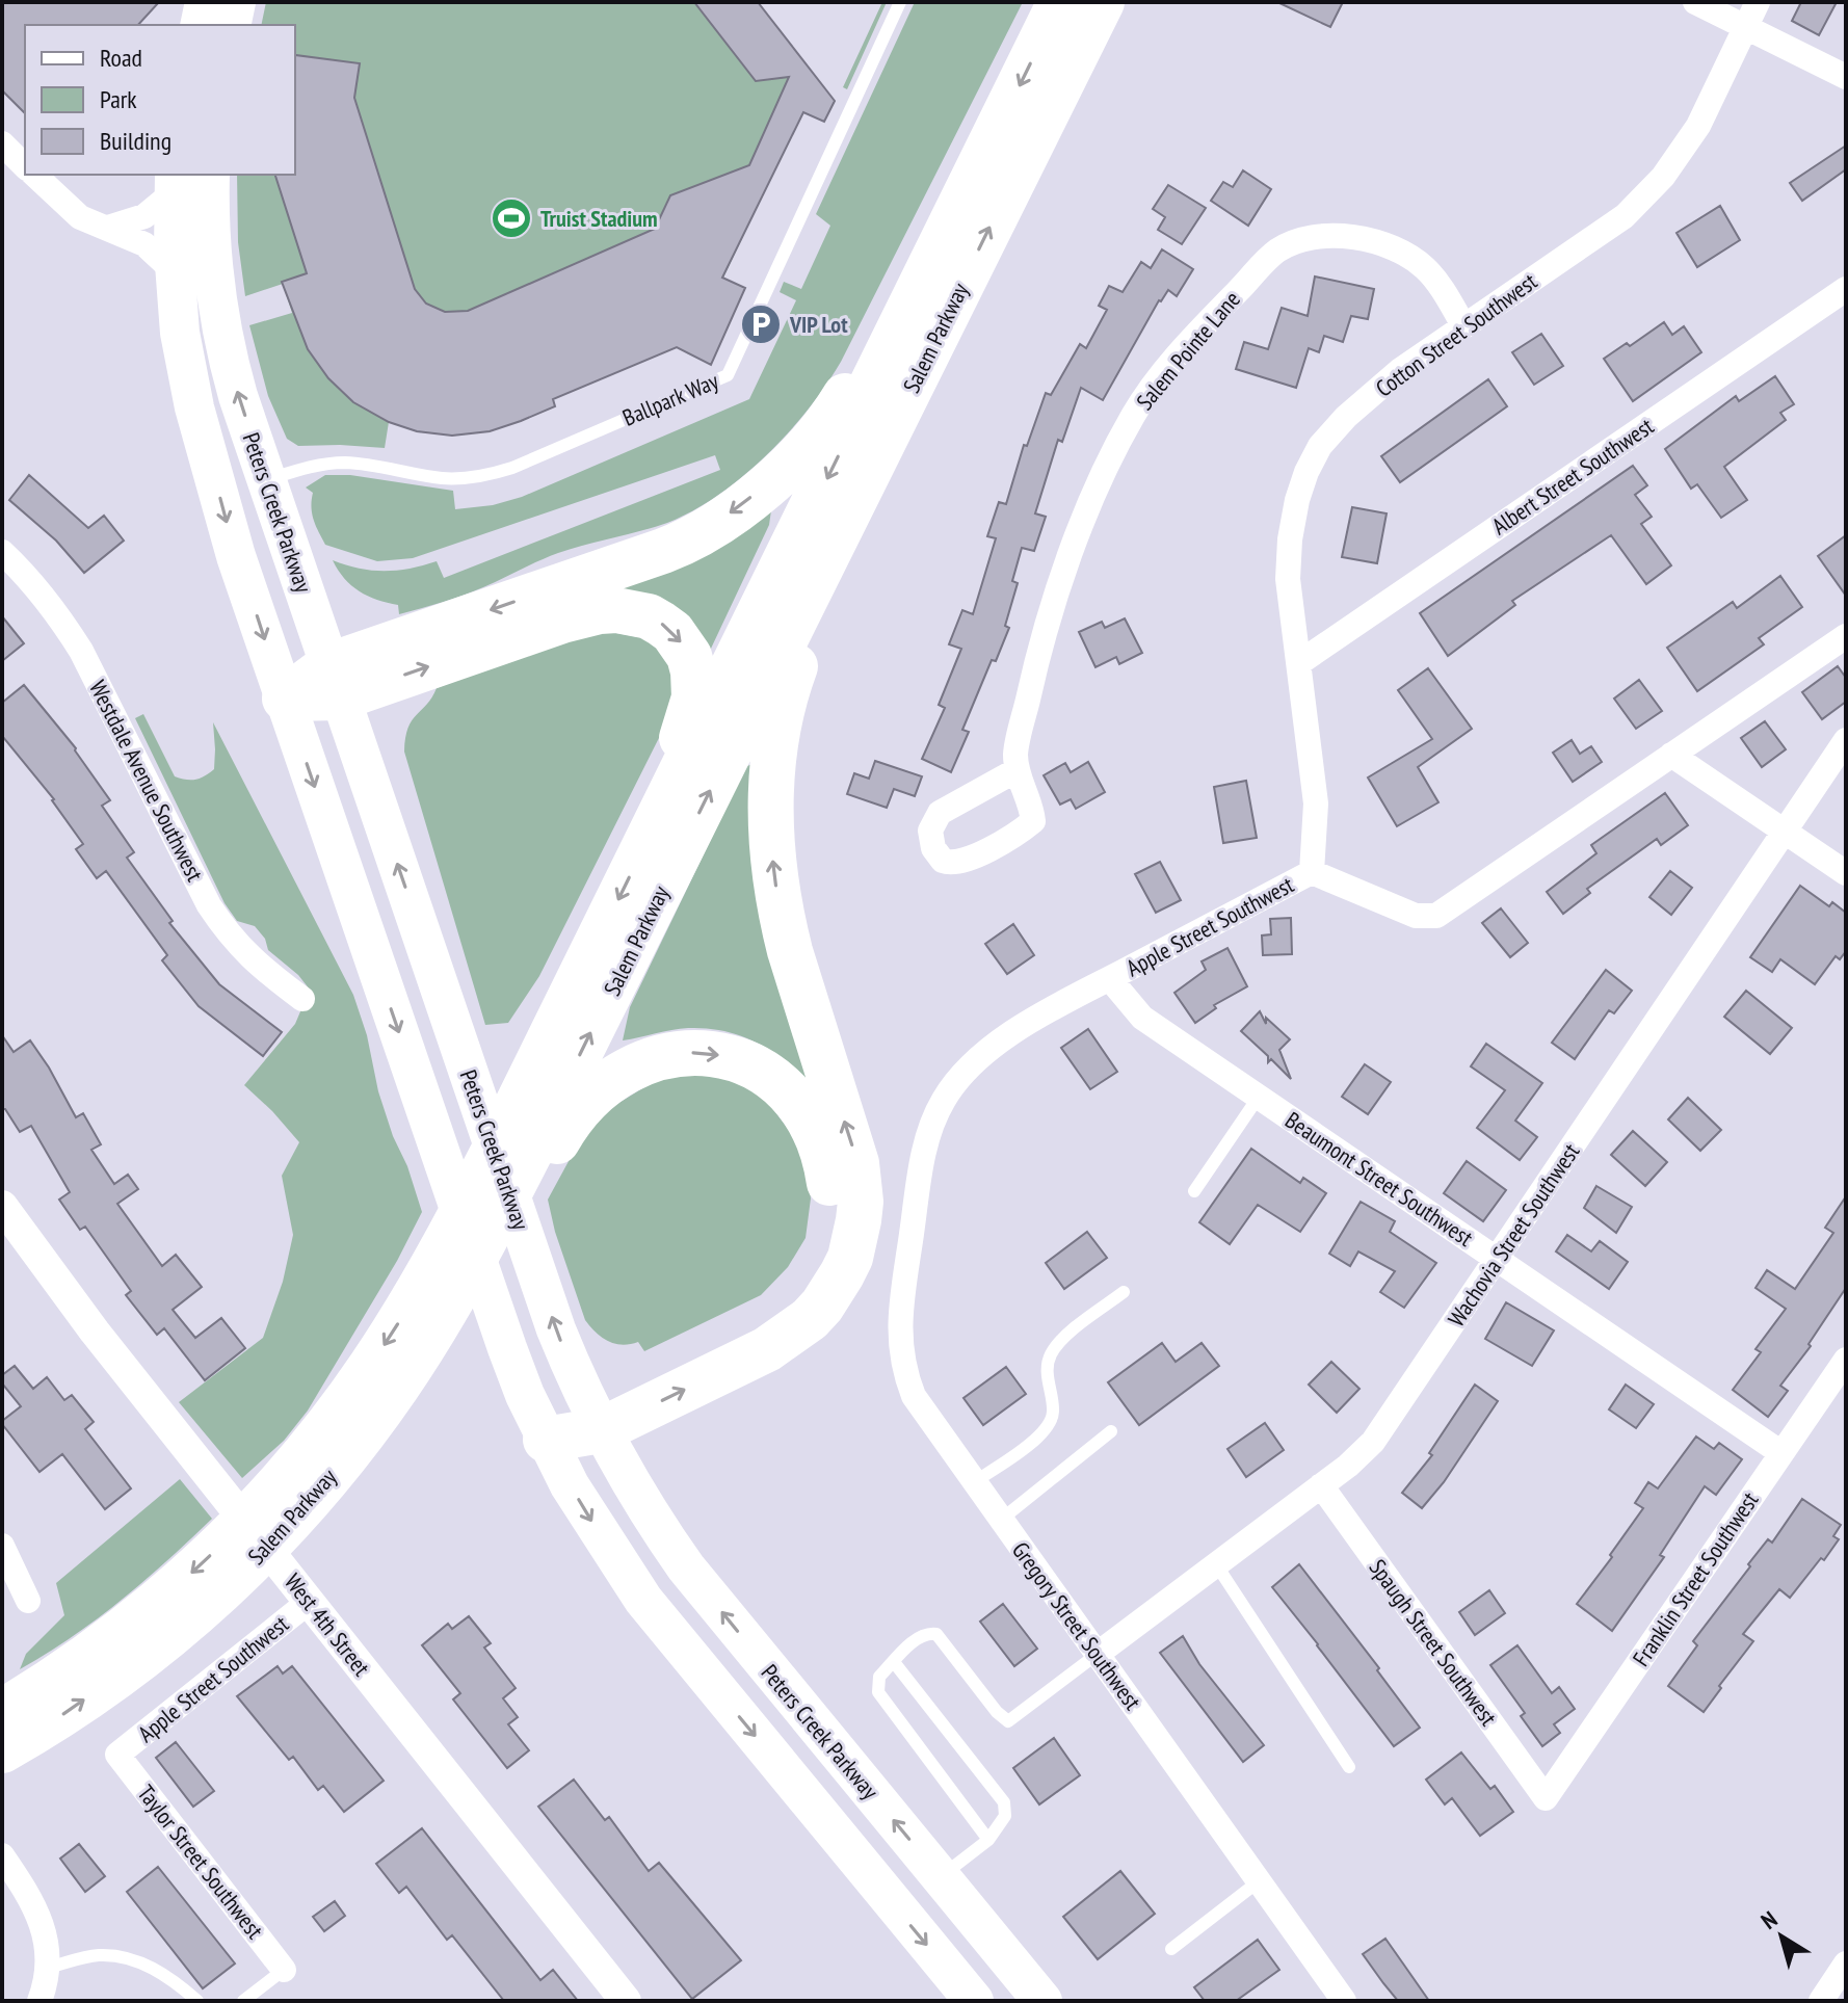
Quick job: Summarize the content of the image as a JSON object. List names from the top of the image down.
{
  "streets": {
    "highway": ["Salem Parkway"],
    "main road": ["Peters Creek Parkway"],
    "street": [
      "Cotton Street Southwest",
      "Salem Pointe Lane",
      "Albert Street Southwest",
      "Westdale Avenue Southwest",
      "Apple Street Southwest",
      "Beaumont Street Southwest",
      "Wachovia Street Southwest",
      "Franklin Street Southwest",
      "West 4th Street",
      "Gregory Street Southwest",
      "Spaugh Street Southwest",
      "Taylor Street Southwest"
    ],
    "lane": ["Ballpark Way"]
  },
  "crossings": [
    ["Cotton Street Southwest", "Salem Pointe Lane"],
    ["Cotton Street Southwest", "Albert Street Southwest"],
    ["Cotton Street Southwest", "Apple Street Southwest"],
    ["Ballpark Way", "Peters Creek Parkway"],
    ["Apple Street Southwest", "Beaumont Street Southwest"],
    ["Apple Street Southwest", "West 4th Street"],
    ["Apple Street Southwest", "Gregory Street Southwest"],
    ["Apple Street Southwest", "Taylor Street Southwest"],
    ["Beaumont Street Southwest", "Wachovia Street Southwest"],
    ["Beaumont Street Southwest", "Franklin Street Southwest"],
    ["Wachovia Street Southwest", "Gregory Street Southwest"],
    ["Wachovia Street Southwest", "Spaugh Street Southwest"],
    ["Franklin Street Southwest", "Spaugh Street Southwest"]
  ],
  "places": {
    "sports": ["Truist Stadium"],
    "parking": ["VIP Lot"]
  },
  "legend": ["Road", "Park", "Building"],
  "north": "top left"
}
